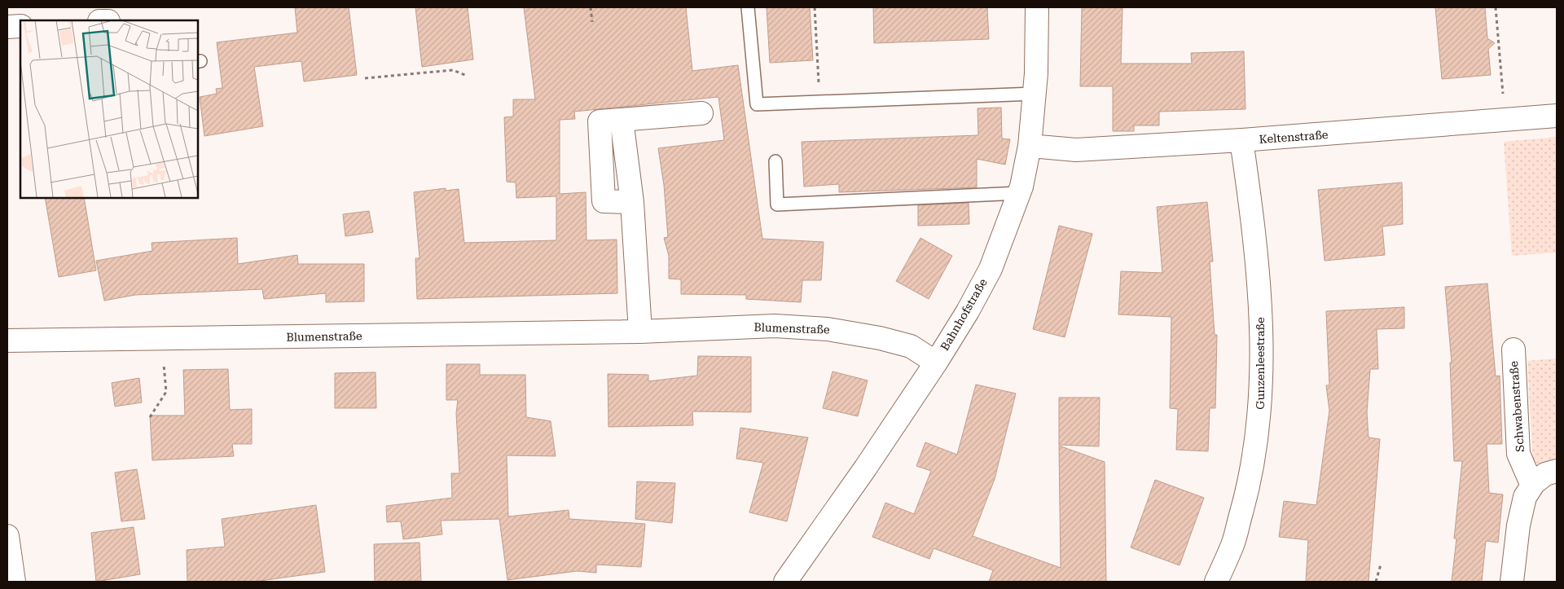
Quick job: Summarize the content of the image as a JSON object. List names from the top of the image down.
{
  "streets": {
    "street": [
      "Keltenstraße",
      "Bahnhofstraße",
      "Blumenstraße",
      "Gunzenleestraße",
      "Schwabenstraße"
    ]
  },
  "crossings": [
    ["Keltenstraße", "Bahnhofstraße"],
    ["Keltenstraße", "Gunzenleestraße"],
    ["Bahnhofstraße", "Blumenstraße"]
  ]
}
